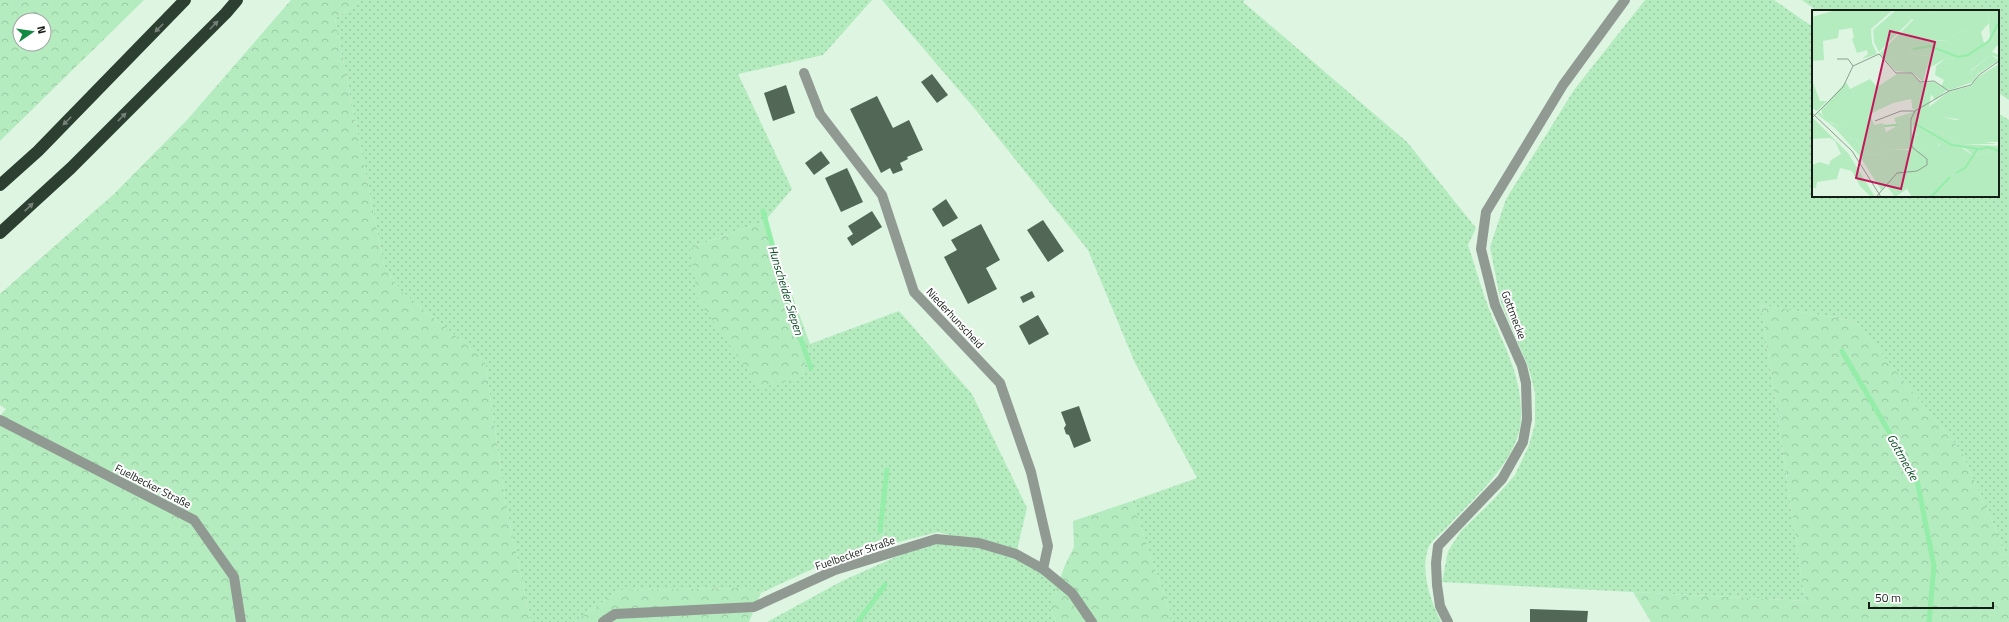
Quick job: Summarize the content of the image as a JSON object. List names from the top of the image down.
{
  "streets": {
    "street": ["Gottmecke", "Niederhunscheid", "Fuelbecker Straße"]
  },
  "crossings": [
    ["Niederhunscheid", "Fuelbecker Straße"]
  ],
  "water": ["Hunscheider Siepen", "Gottmecke"],
  "scale_bar": "50 m",
  "north": "right"
}
